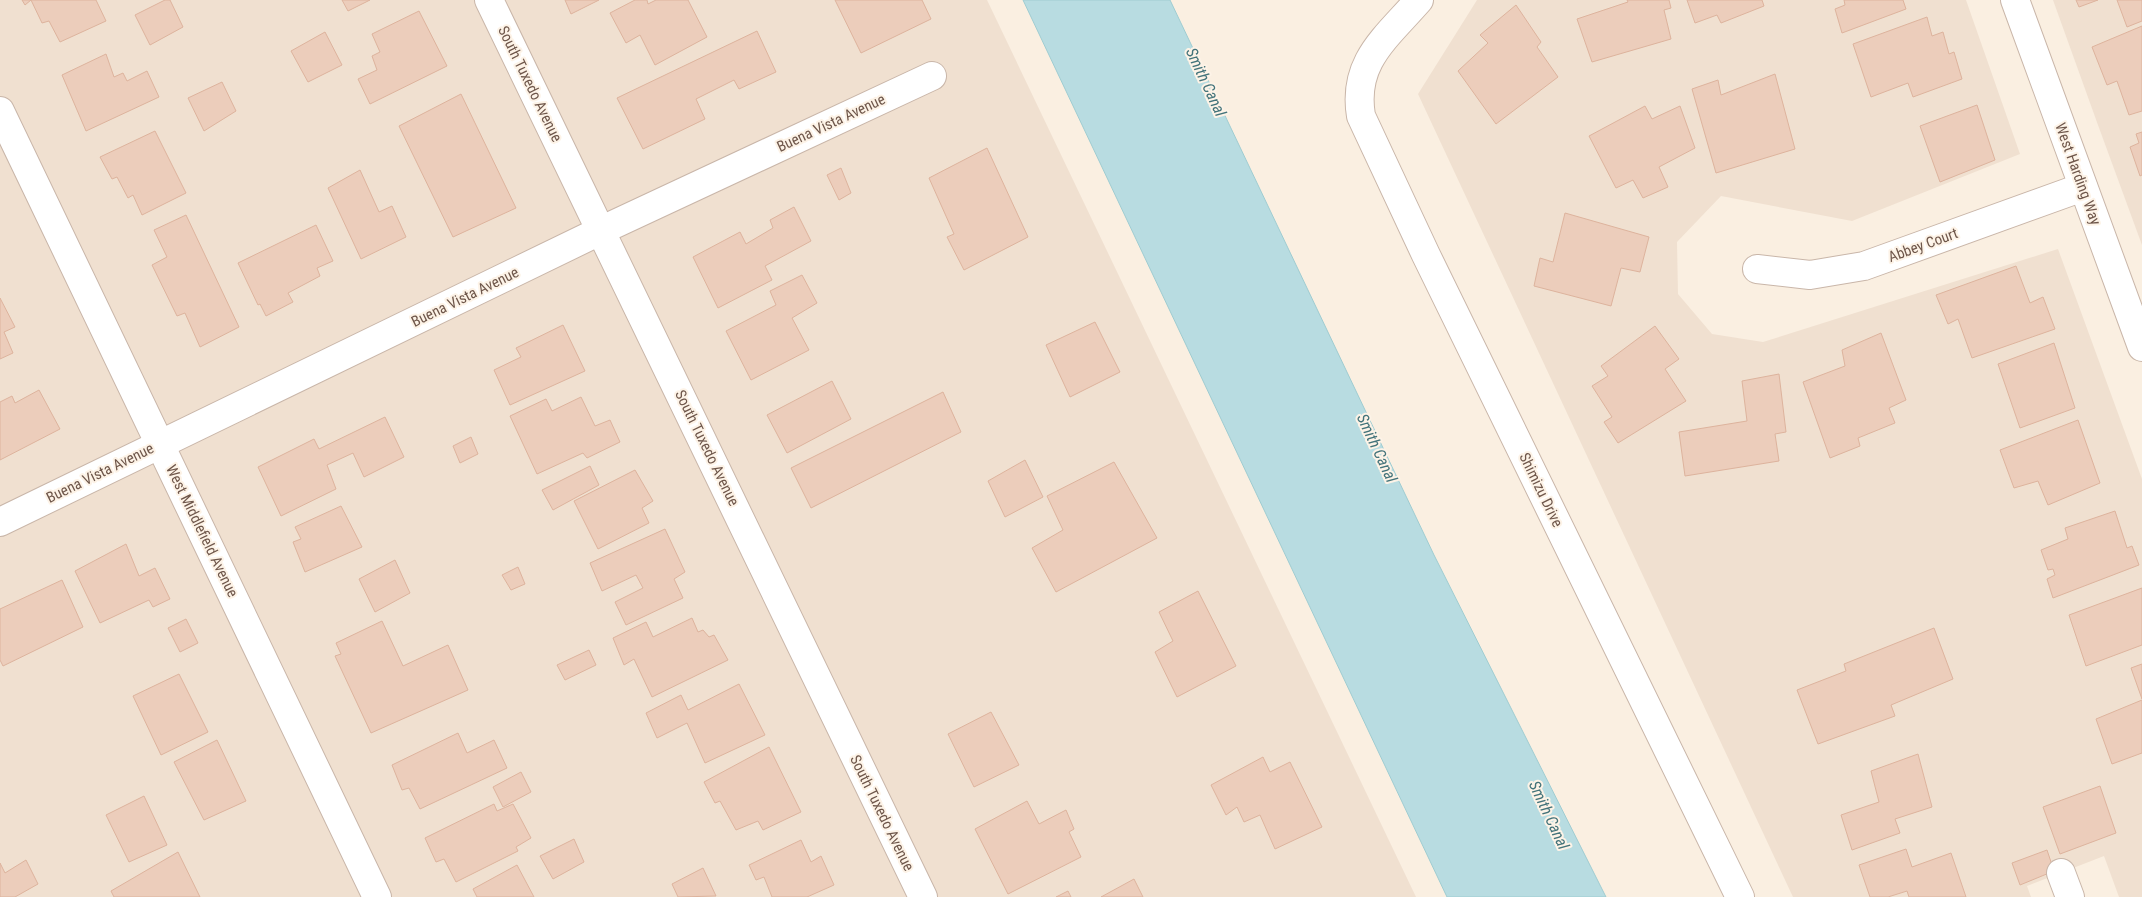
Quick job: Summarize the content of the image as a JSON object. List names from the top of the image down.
{
  "streets": {
    "street": [
      "South Tuxedo Avenue",
      "Buena Vista Avenue",
      "West Harding Way",
      "Abbey Court",
      "Shimizu Drive",
      "West Middlefield Avenue"
    ]
  },
  "crossings": [
    ["South Tuxedo Avenue", "Buena Vista Avenue"],
    ["Buena Vista Avenue", "West Middlefield Avenue"],
    ["West Harding Way", "Abbey Court"]
  ],
  "water": ["Smith Canal"]
}
